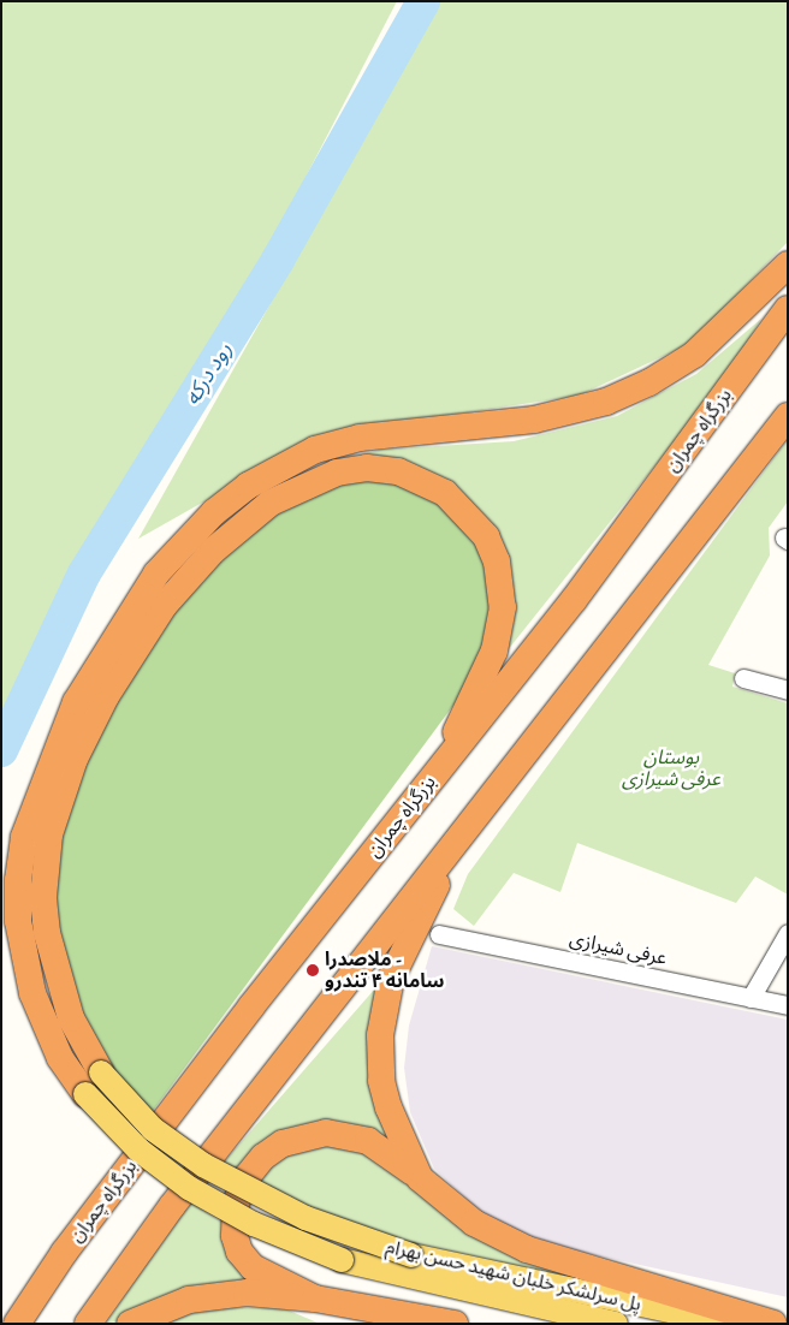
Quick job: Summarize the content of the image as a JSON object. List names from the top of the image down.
{
  "streets": {
    "highway": ["بزرگراه چمران"],
    "main road": ["پل سرلشکر خلبان شهید حسن بهرام"],
    "street": ["عرفی شیرازی"]
  },
  "water": ["رود درکه"],
  "parks": ["بوستان عرفی شیرازی"],
  "places": ["ملاصدرا - سامانه ۴ تندرو"]
}
